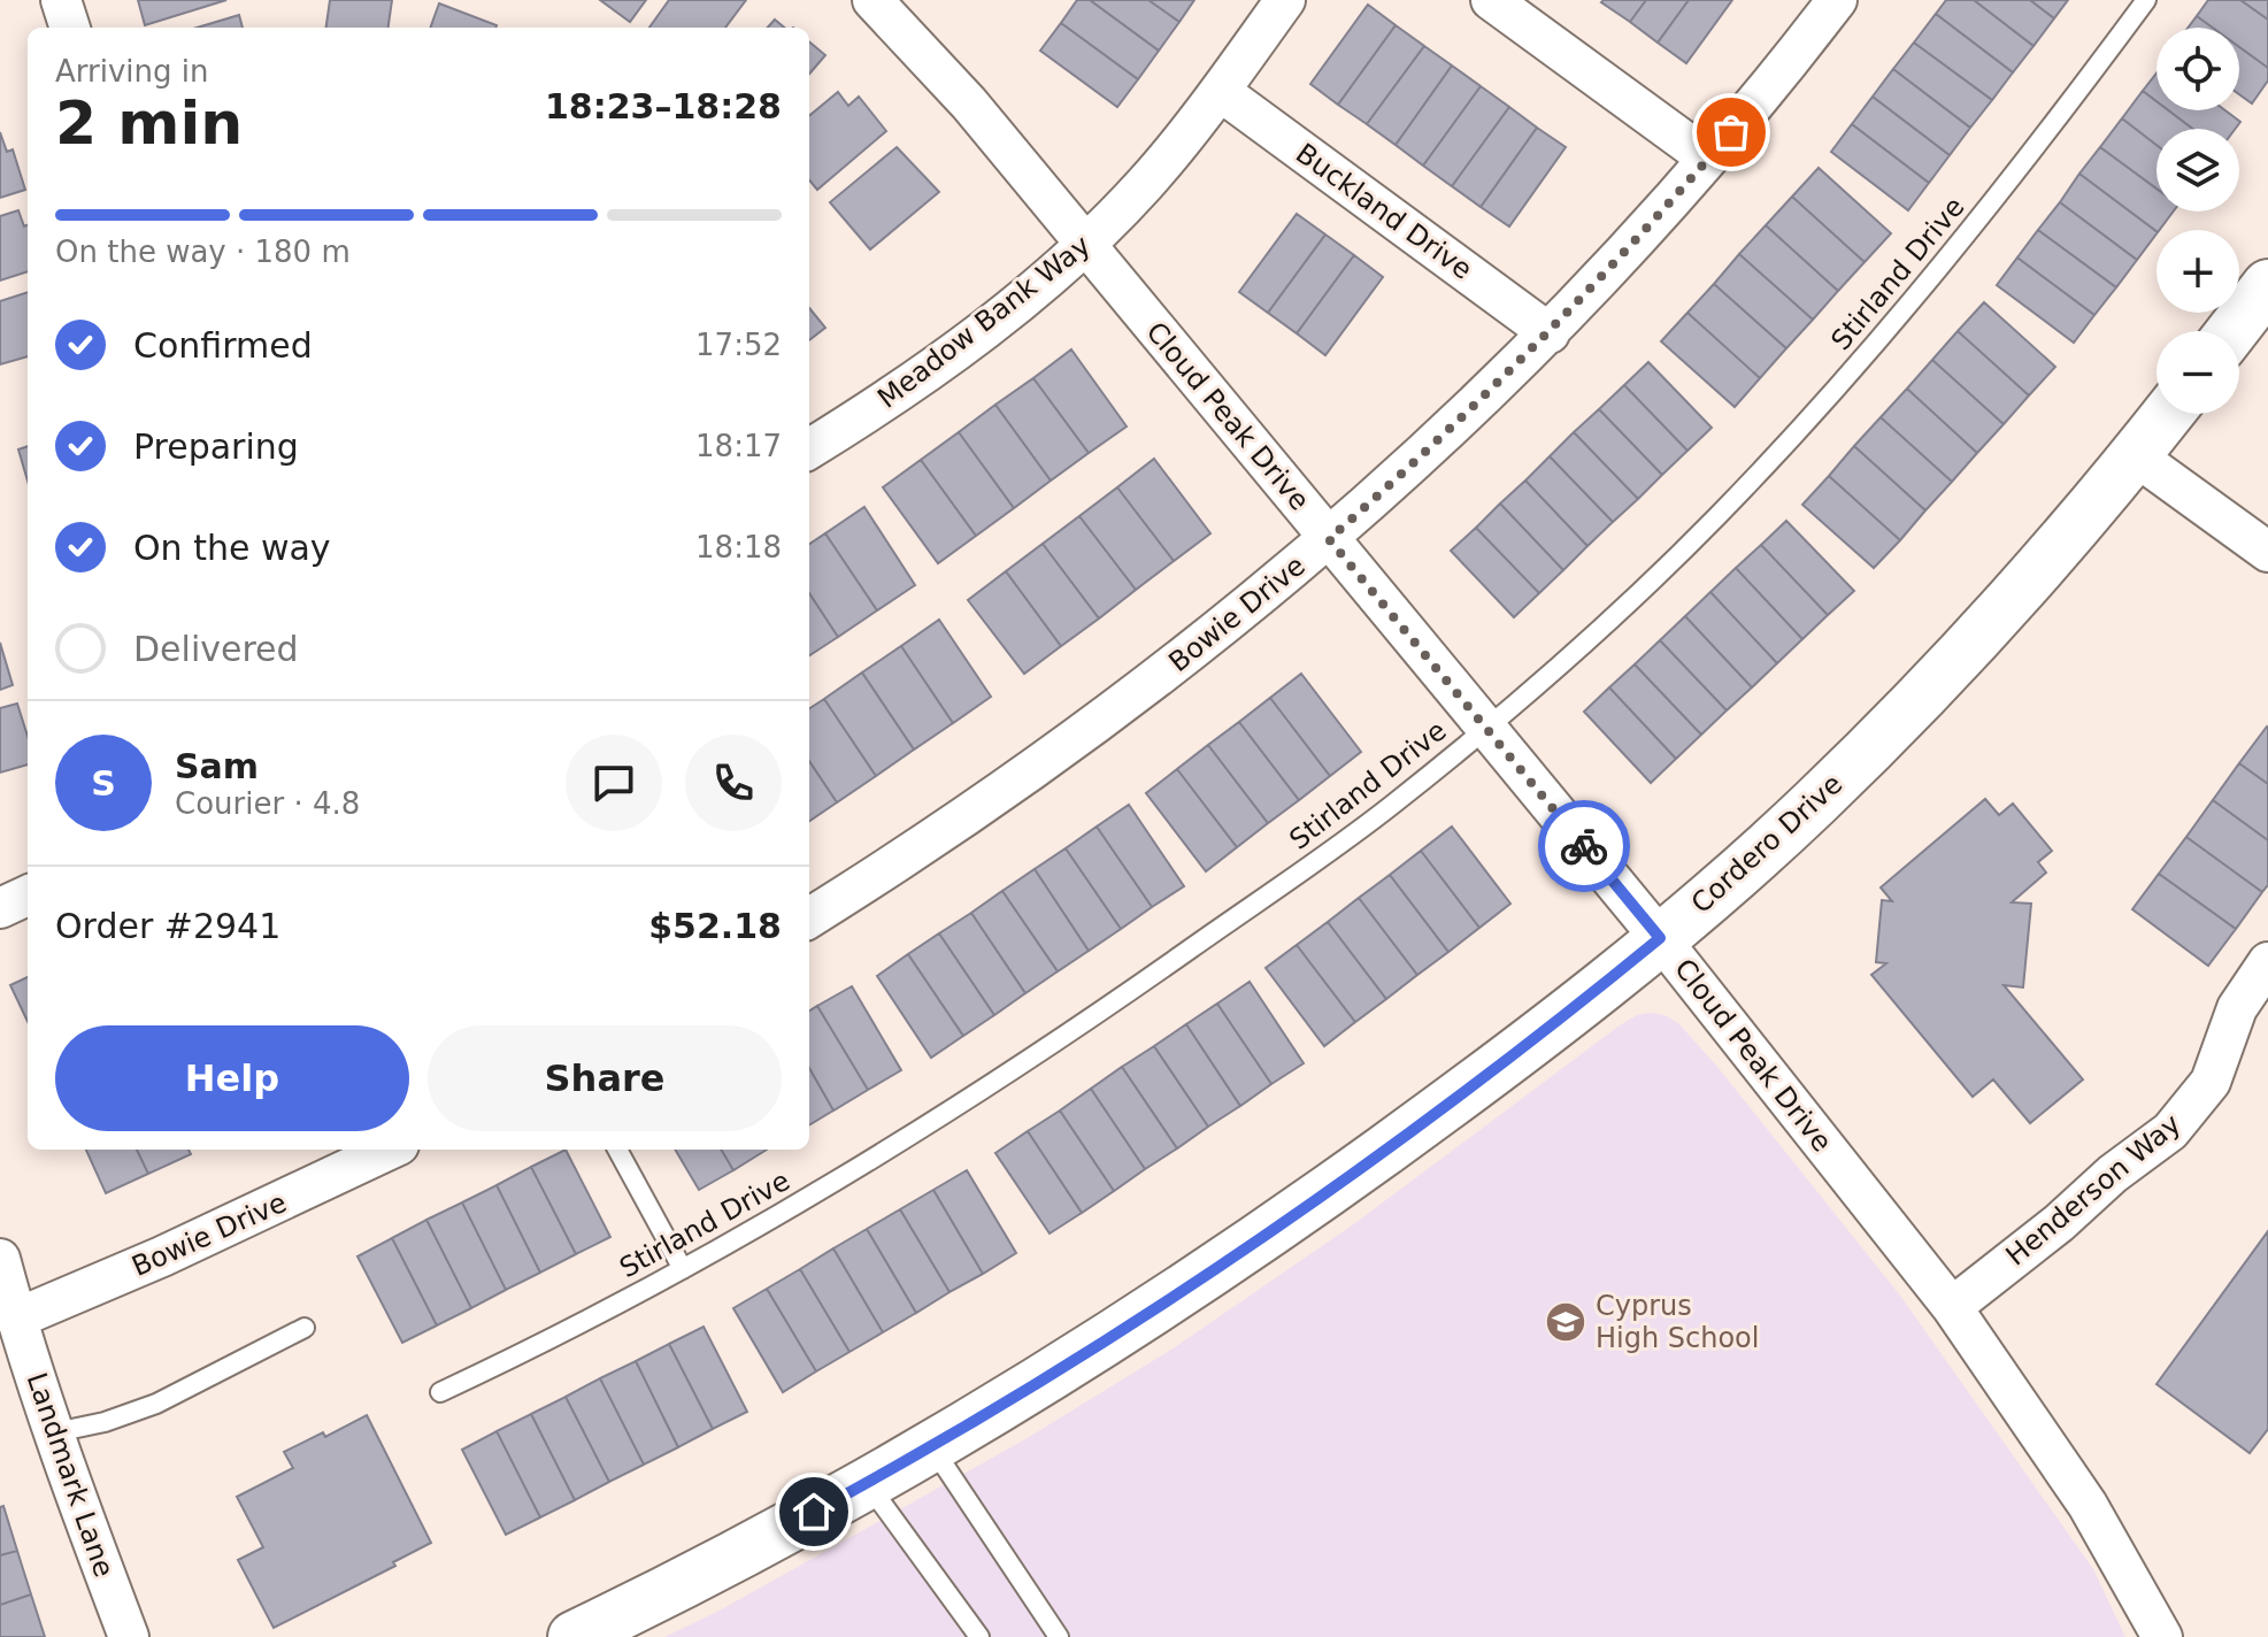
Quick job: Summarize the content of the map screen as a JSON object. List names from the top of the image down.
{
  "streets": {
    "street": [
      "Buckland Drive",
      "Meadow Bank Way",
      "Cloud Peak Drive",
      "Bowie Drive",
      "Cordero Drive",
      "Henderson Way",
      "Landmark Lane"
    ],
    "lane": ["Stirland Drive"]
  },
  "crossings": [
    ["Buckland Drive", "Meadow Bank Way"],
    ["Buckland Drive", "Bowie Drive"],
    ["Stirland Drive", "Cloud Peak Drive"],
    ["Meadow Bank Way", "Cloud Peak Drive"],
    ["Cloud Peak Drive", "Bowie Drive"],
    ["Cloud Peak Drive", "Cordero Drive"],
    ["Cloud Peak Drive", "Henderson Way"],
    ["Bowie Drive", "Landmark Lane"]
  ],
  "places": {
    "school or university": ["Cyprus High School"]
  },
  "page": {
    "map_buttons": ["+", "−"],
    "heading": ["2 min", "Arriving in", "18:23–18:28"],
    "panel": [
      "Sam",
      "Courier · 4.8",
      "Order #2941",
      "$52.18"
    ],
    "bar": "On the way · 180 m",
    "list": [
      ["Confirmed", "17:52"],
      ["Preparing", "18:17"],
      ["On the way", "18:18"],
      "Delivered"
    ],
    "round": "S",
    "buttons": ["Help", "Share"]
  }
}
